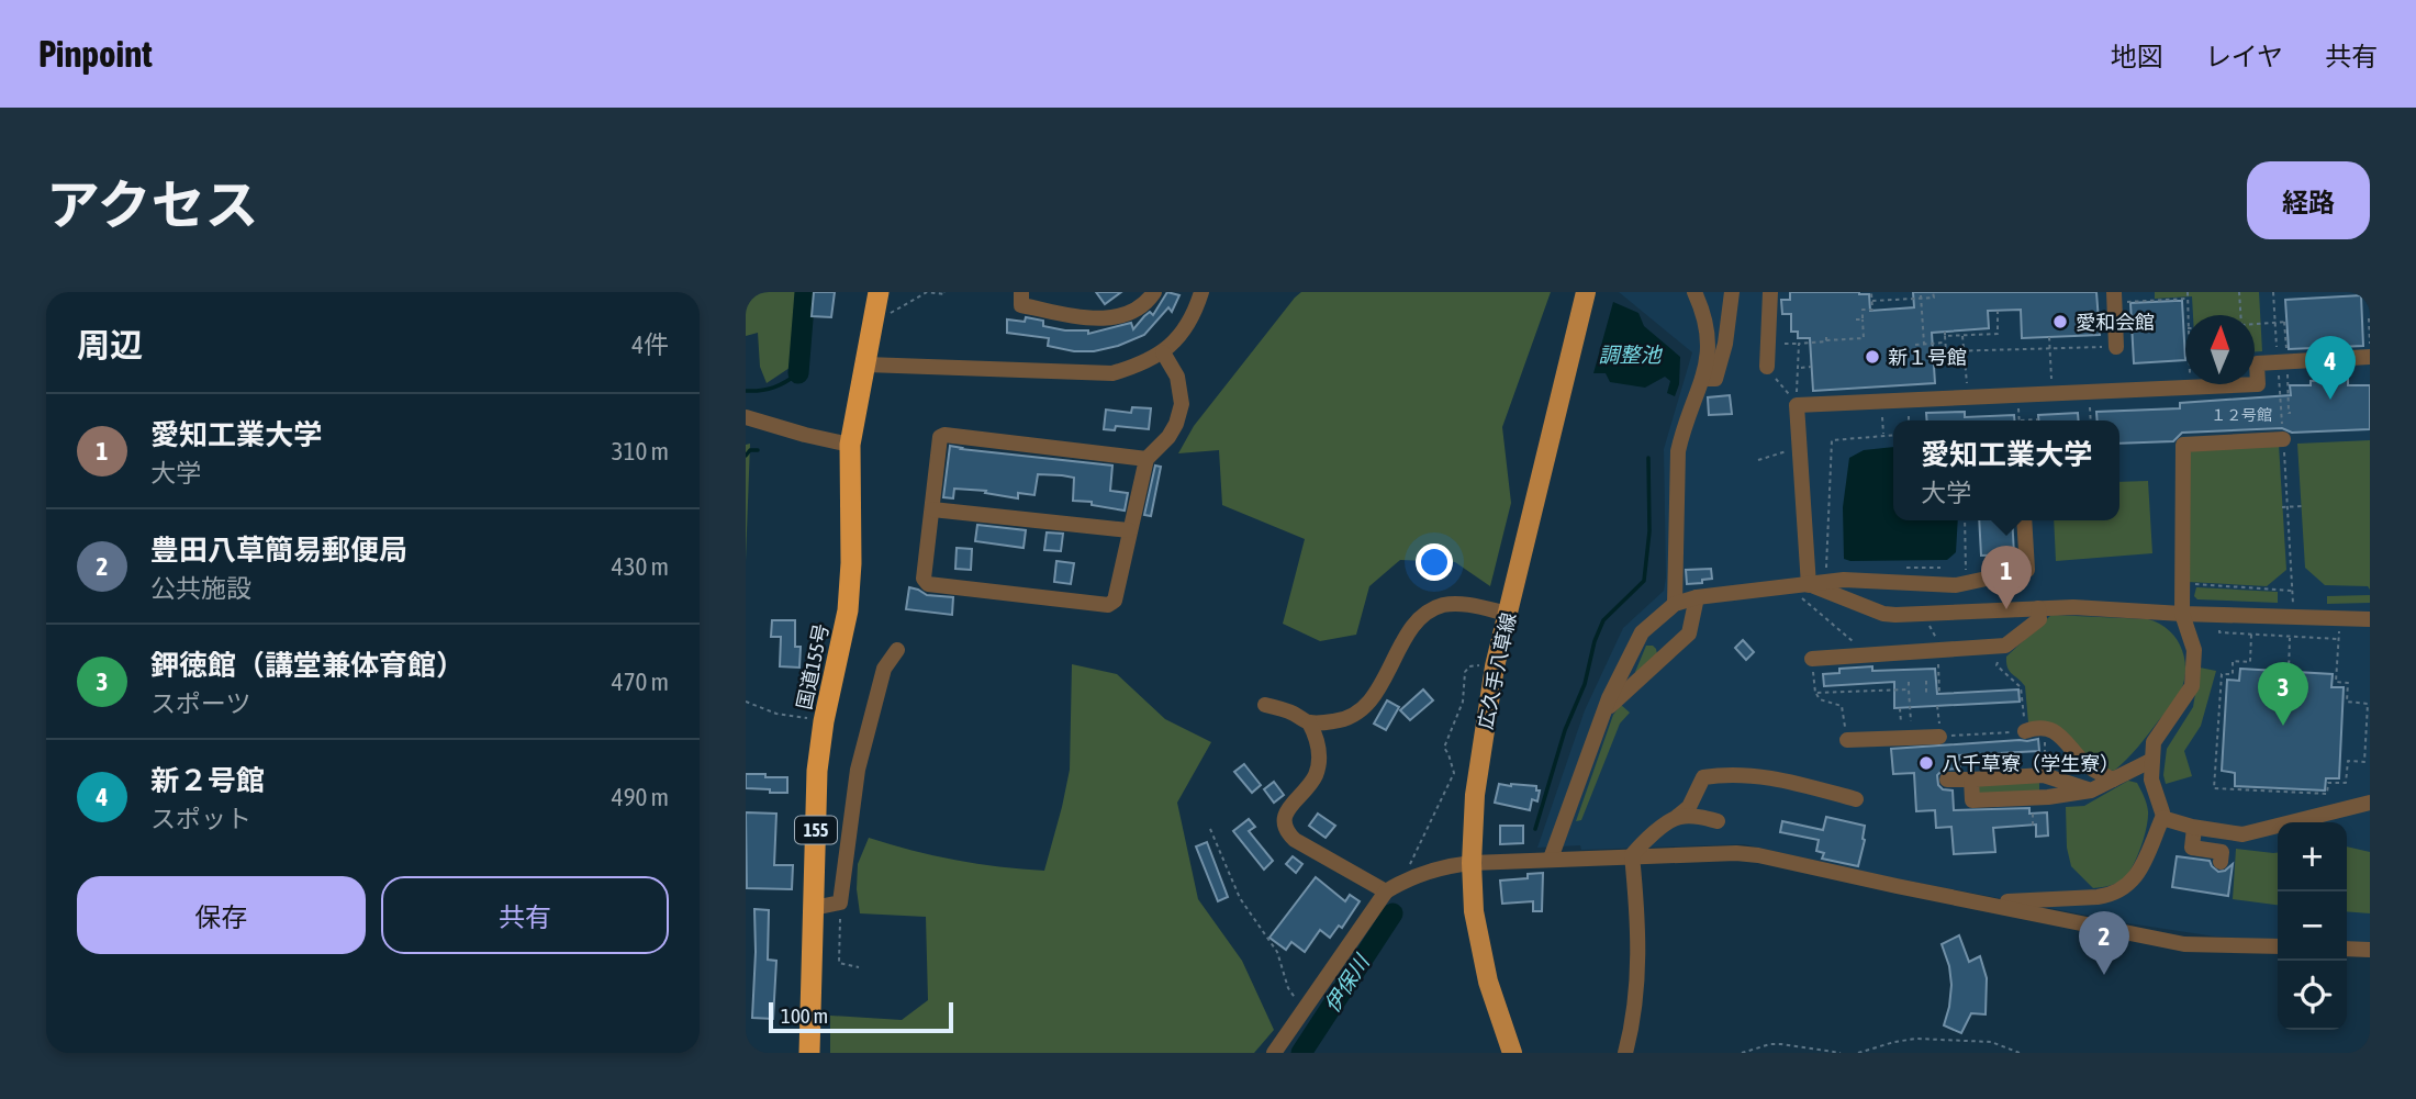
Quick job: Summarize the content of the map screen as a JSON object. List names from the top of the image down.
{
  "streets": {
    "highway": ["国道155号", "155"],
    "main road": ["広久手八草線"]
  },
  "water": ["調整池", "伊保川"],
  "places": ["愛和会館", "新１号館", "八千草寮（学生寮）"],
  "house_numbers": ["１２号館"],
  "scale_bar": "100 m",
  "north": "top",
  "page": {
    "header": "Pinpoint",
    "nav": ["地図", "レイヤ", "共有"],
    "title": "アクセス",
    "buttons": [
      "経路",
      ["保存", "共有"]
    ],
    "heading": ["周辺", "4件"],
    "pins": [
      "4",
      "1",
      "3",
      "2"
    ],
    "list": [
      {
        "mark": "1",
        "name": "愛知工業大学",
        "note": "大学",
        "value": "310 m"
      },
      {
        "mark": "2",
        "name": "豊田八草簡易郵便局",
        "note": "公共施設",
        "value": "430 m"
      },
      {
        "mark": "3",
        "name": "鉀徳館（講堂兼体育館）",
        "note": "スポーツ",
        "value": "470 m"
      },
      {
        "mark": "4",
        "name": "新２号館",
        "note": "スポット",
        "value": "490 m"
      }
    ],
    "popup": ["愛知工業大学", "大学"],
    "map_buttons": ["+", "−"],
    "scale": "100 m"
  }
}
